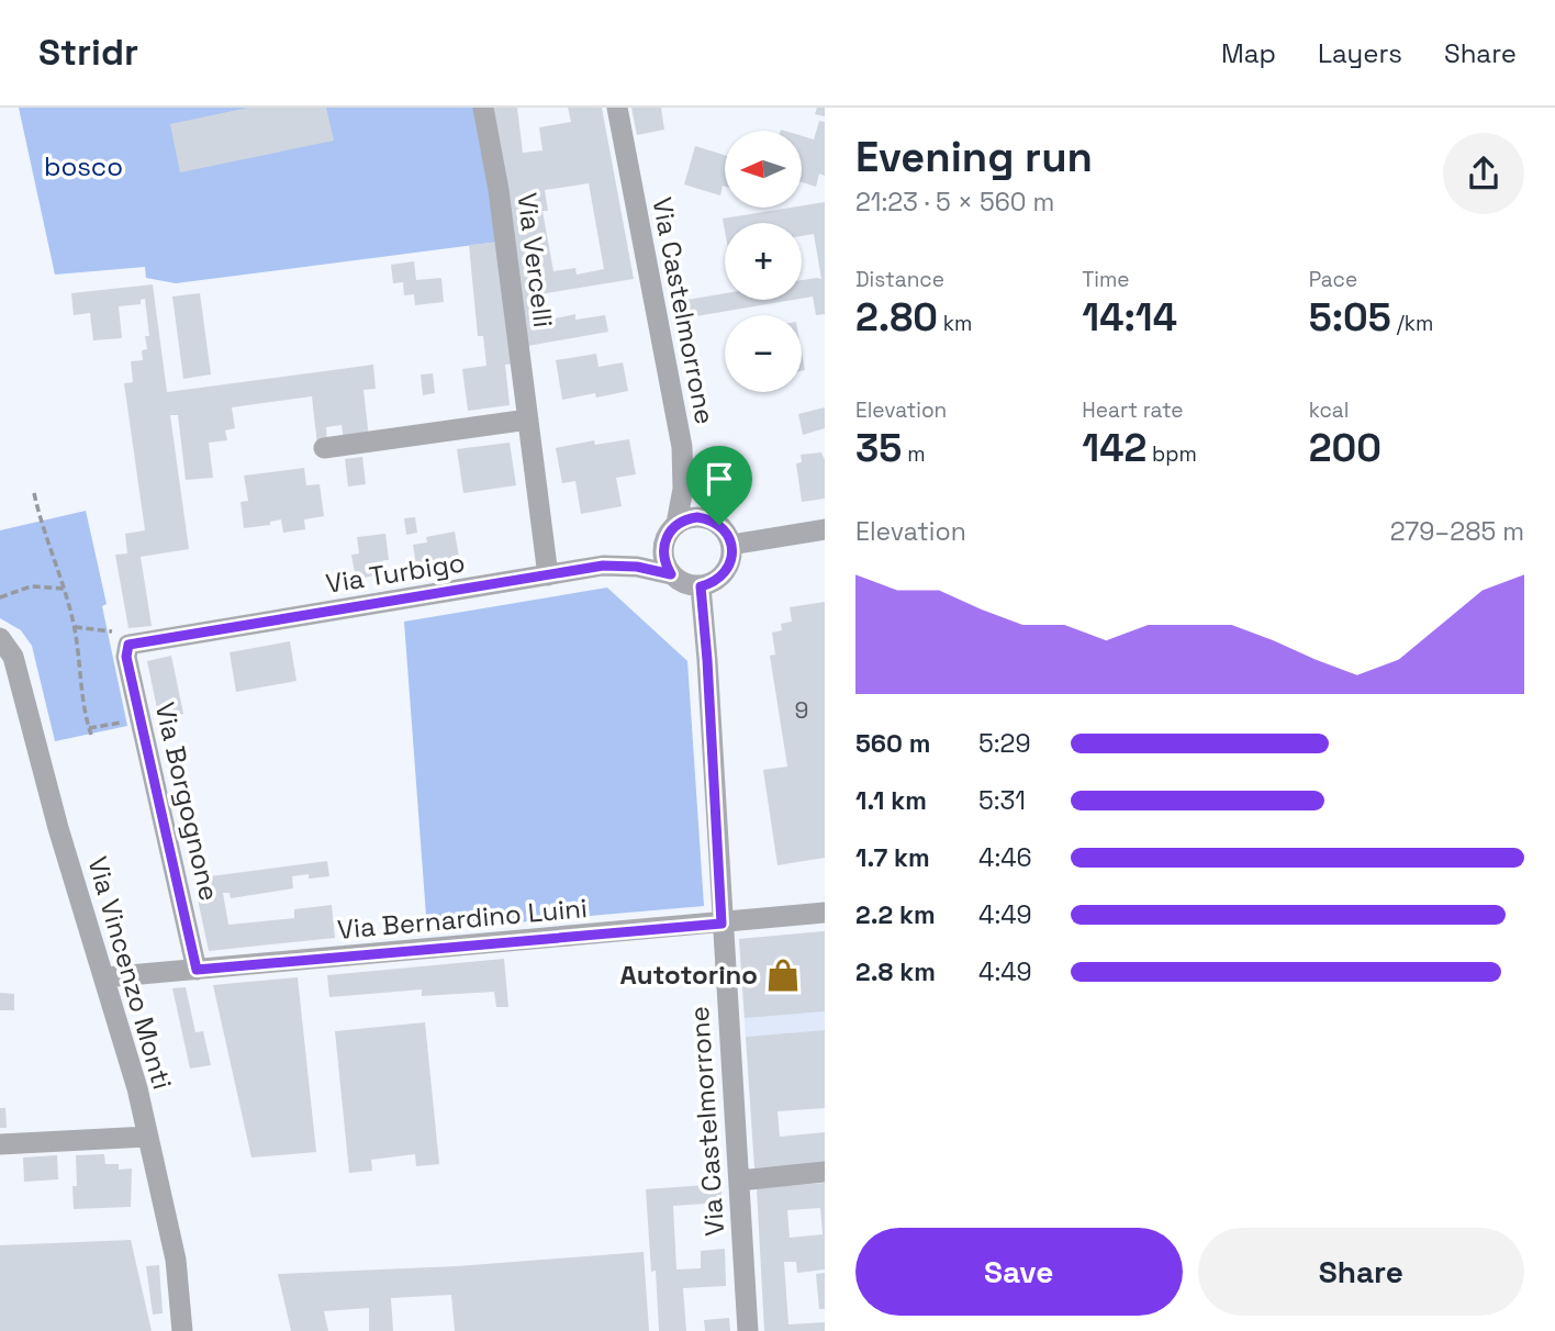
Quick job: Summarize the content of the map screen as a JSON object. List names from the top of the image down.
{
  "streets": {
    "street": [
      "Via Vercelli",
      "Via Castelmorrone",
      "Via Turbigo",
      "Via Borgognone",
      "Via Bernardino Luini",
      "Via Vincenzo Monti"
    ]
  },
  "crossings": [
    ["Via Vercelli", "Via Turbigo"],
    ["Via Castelmorrone", "Via Turbigo"],
    ["Via Castelmorrone", "Via Bernardino Luini"],
    ["Via Turbigo", "Via Borgognone"],
    ["Via Borgognone", "Via Bernardino Luini"],
    ["Via Bernardino Luini", "Via Vincenzo Monti"]
  ],
  "parks": ["bosco"],
  "places": {
    "shop": ["Autotorino"]
  },
  "house_numbers": ["9"],
  "north": "left",
  "page": {
    "header": "Stridr",
    "nav": ["Map", "Layers", "Share"],
    "heading": ["Evening run", "21:23 · 5 × 560 m"],
    "map_buttons": ["+", "−"],
    "stats": [
      ["Distance", "2.80 km"],
      ["Time", "14:14"],
      ["Pace", "5:05 /km"],
      ["Elevation", "35 m"],
      ["Heart rate", "142 bpm"],
      ["kcal", "200"]
    ],
    "chart": ["Elevation", "279–285 m"],
    "list": [
      {
        "name": "560 m",
        "note": "5:29"
      },
      {
        "name": "1.1 km",
        "note": "5:31"
      },
      {
        "name": "1.7 km",
        "note": "4:46"
      },
      {
        "name": "2.2 km",
        "note": "4:49"
      },
      {
        "name": "2.8 km",
        "note": "4:49"
      }
    ],
    "buttons": ["Save", "Share"]
  }
}
